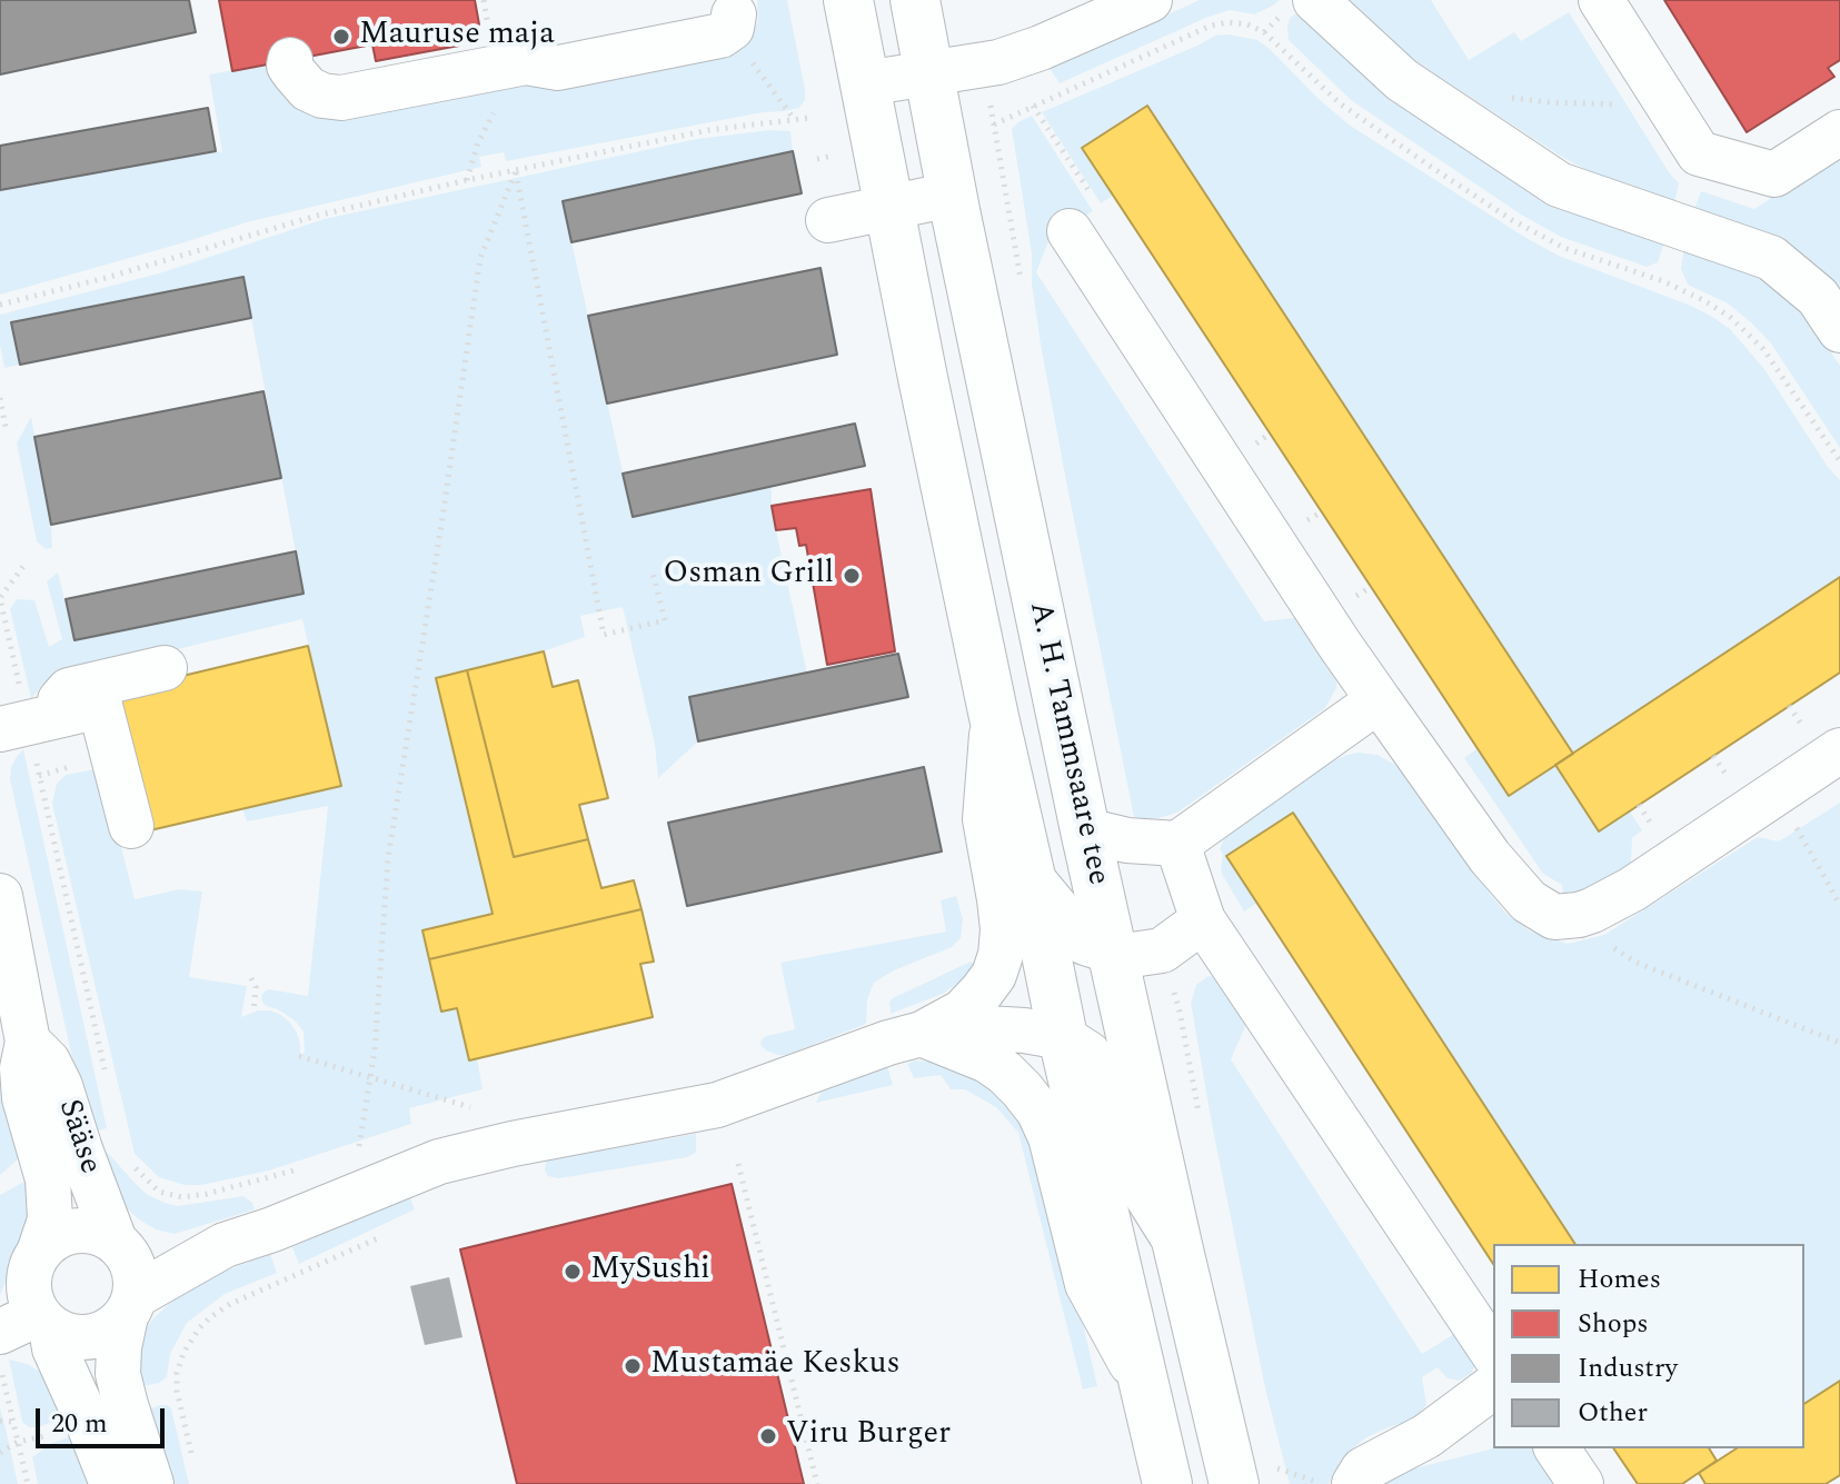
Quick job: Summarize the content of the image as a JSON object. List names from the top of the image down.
{
  "streets": {
    "main road": ["A. H. Tammsaare tee"],
    "street": ["Sääse"]
  },
  "places": [
    "Mauruse maja",
    "Osman Grill",
    "MySushi",
    "Mustamäe Keskus",
    "Viru Burger"
  ],
  "legend": [
    "Homes",
    "Shops",
    "Industry",
    "Other"
  ],
  "scale_bar": "20 m"
}
